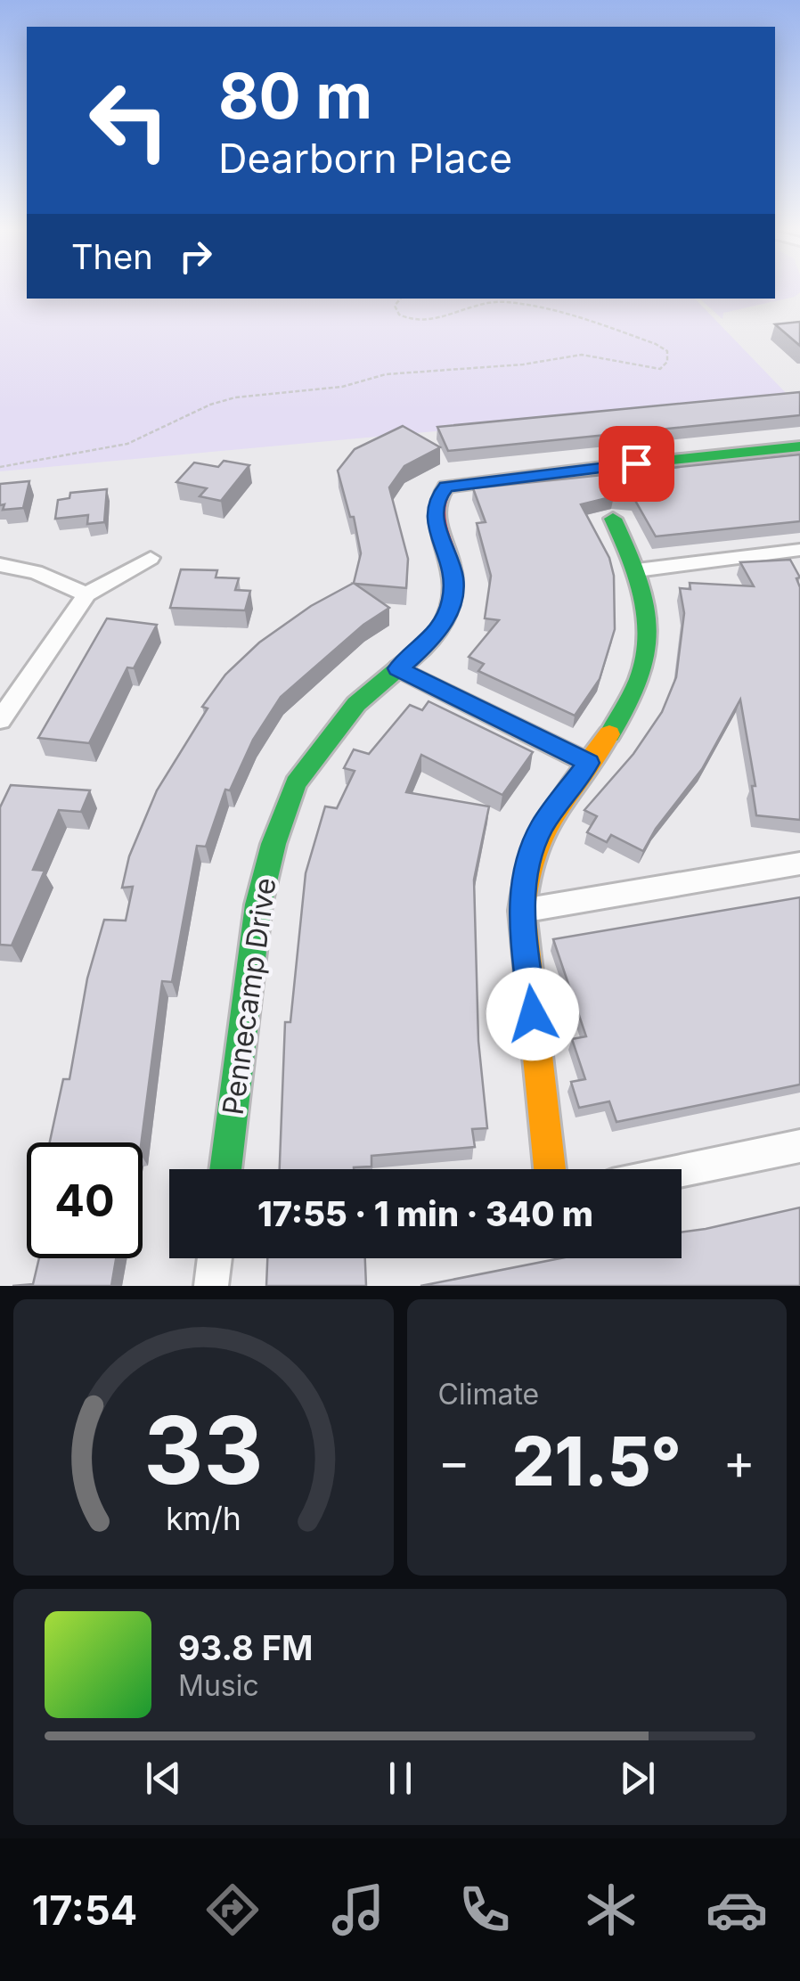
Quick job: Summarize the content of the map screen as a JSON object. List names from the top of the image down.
{
  "streets": {
    "street": ["Pennecamp Drive"]
  },
  "page": {
    "turn": ["80 m", "Dearborn Place"],
    "then": "Then",
    "limit": "40",
    "trip": "17:55 · 1 min · 340 m",
    "tile": "Climate",
    "heat": ["−", "21.5°", "+"],
    "song": ["93.8 FM", "Music"],
    "tabs": "17:54",
    "gauge": ["33", "km/h"]
  }
}
